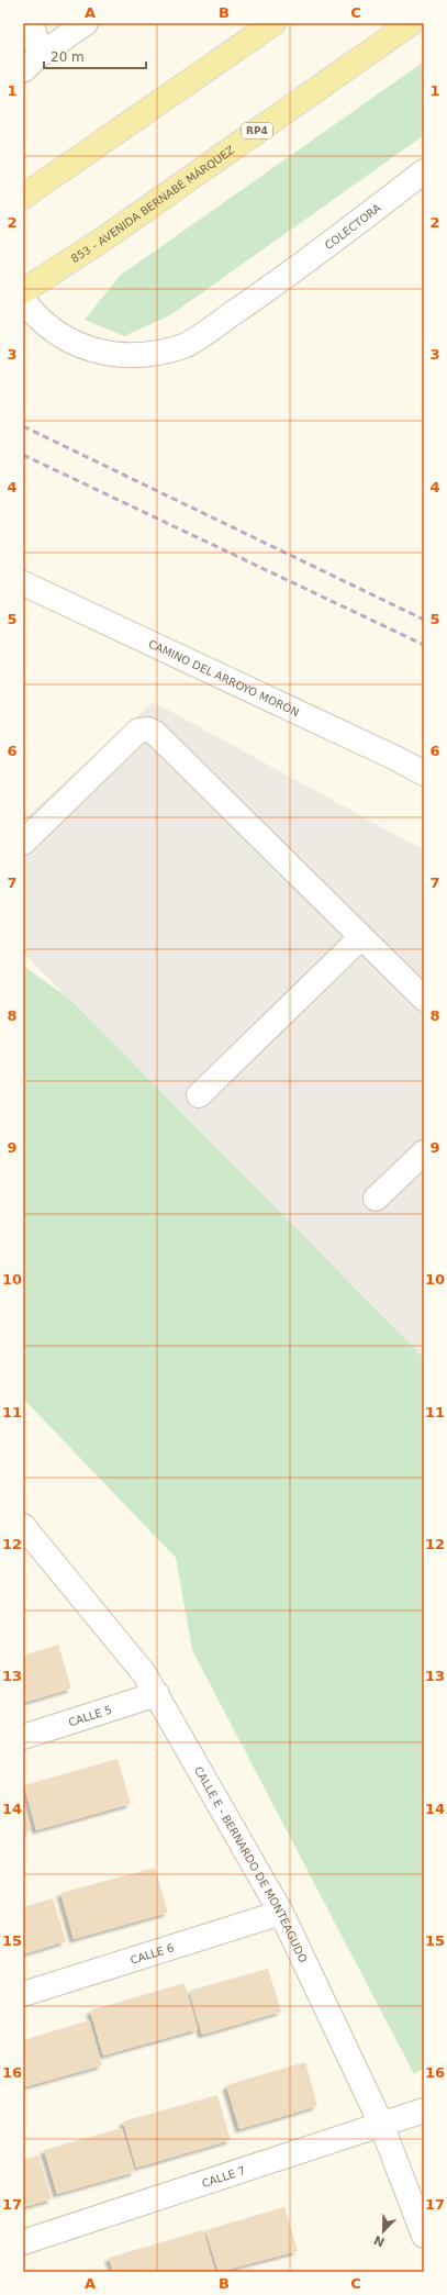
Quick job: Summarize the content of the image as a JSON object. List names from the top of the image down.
{
  "streets": {
    "main road": ["RP4", "853 - AVENIDA BERNABÉ MÁRQUEZ"],
    "street": [
      "COLECTORA",
      "CAMINO DEL ARROYO MORÓN",
      "CALLE 5",
      "CALLE E - BERNARDO DE MONTEAGUDO",
      "CALLE 6",
      "CALLE 7"
    ]
  },
  "crossings": [
    ["CALLE 5", "CALLE E - BERNARDO DE MONTEAGUDO"],
    ["CALLE E - BERNARDO DE MONTEAGUDO", "CALLE 6"],
    ["CALLE E - BERNARDO DE MONTEAGUDO", "CALLE 7"]
  ],
  "scale_bar": "20 m",
  "north": "bottom left",
  "grid": {
    "columns": ["A", "B", "C"],
    "rows": [
      "1",
      "2",
      "3",
      "4",
      "5",
      "6",
      "7",
      "8",
      "9",
      "10",
      "11",
      "12",
      "13",
      "14",
      "15",
      "16",
      "17"
    ]
  }
}
